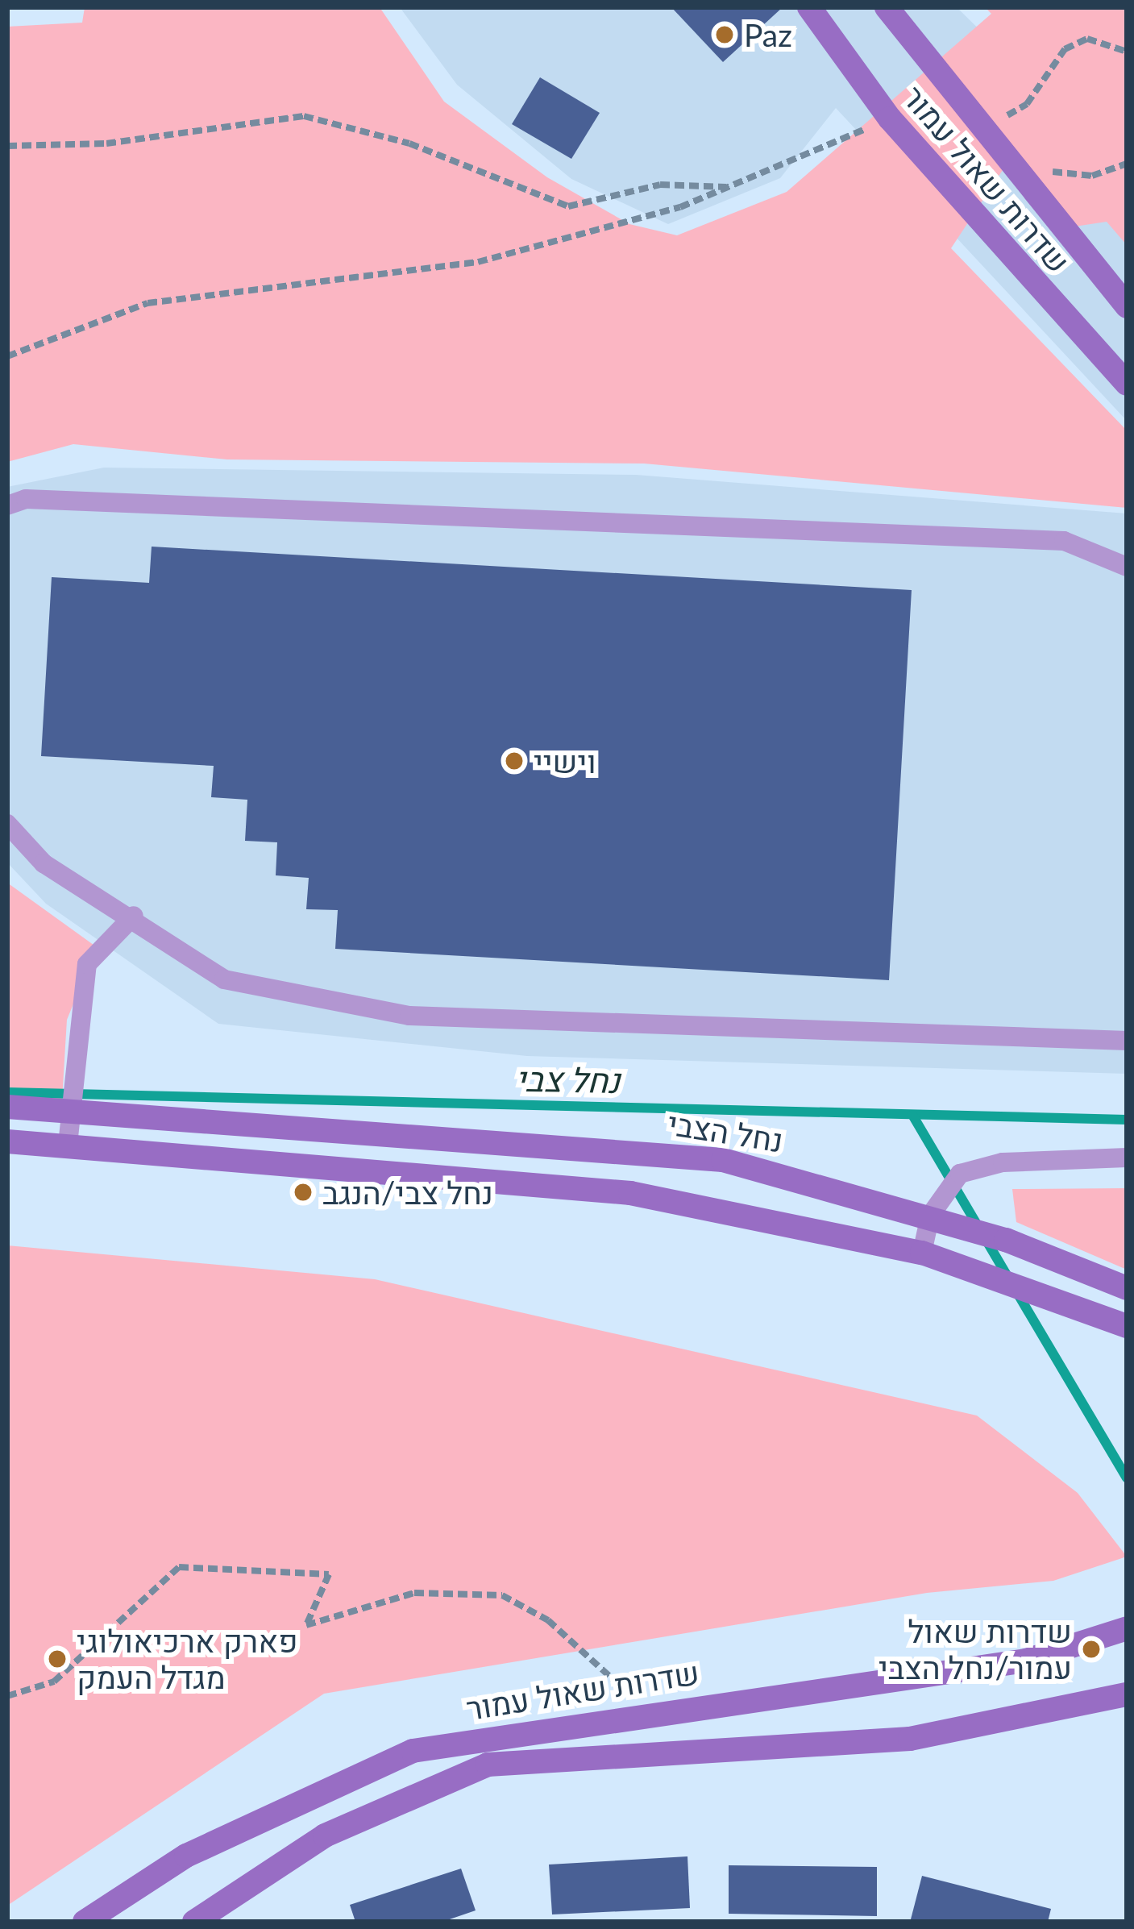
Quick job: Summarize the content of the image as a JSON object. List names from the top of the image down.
{
  "streets": {
    "street": ["שדרות שאול עמור", "נחל הצבי"]
  },
  "water": ["נחל צבי"],
  "places": [
    "Paz",
    "וישיי",
    "נחל צבי/הנגב",
    "שדרות שאול עמור/נחל הצבי",
    "פארק ארכיאולוגי מגדל העמק"
  ]
}
